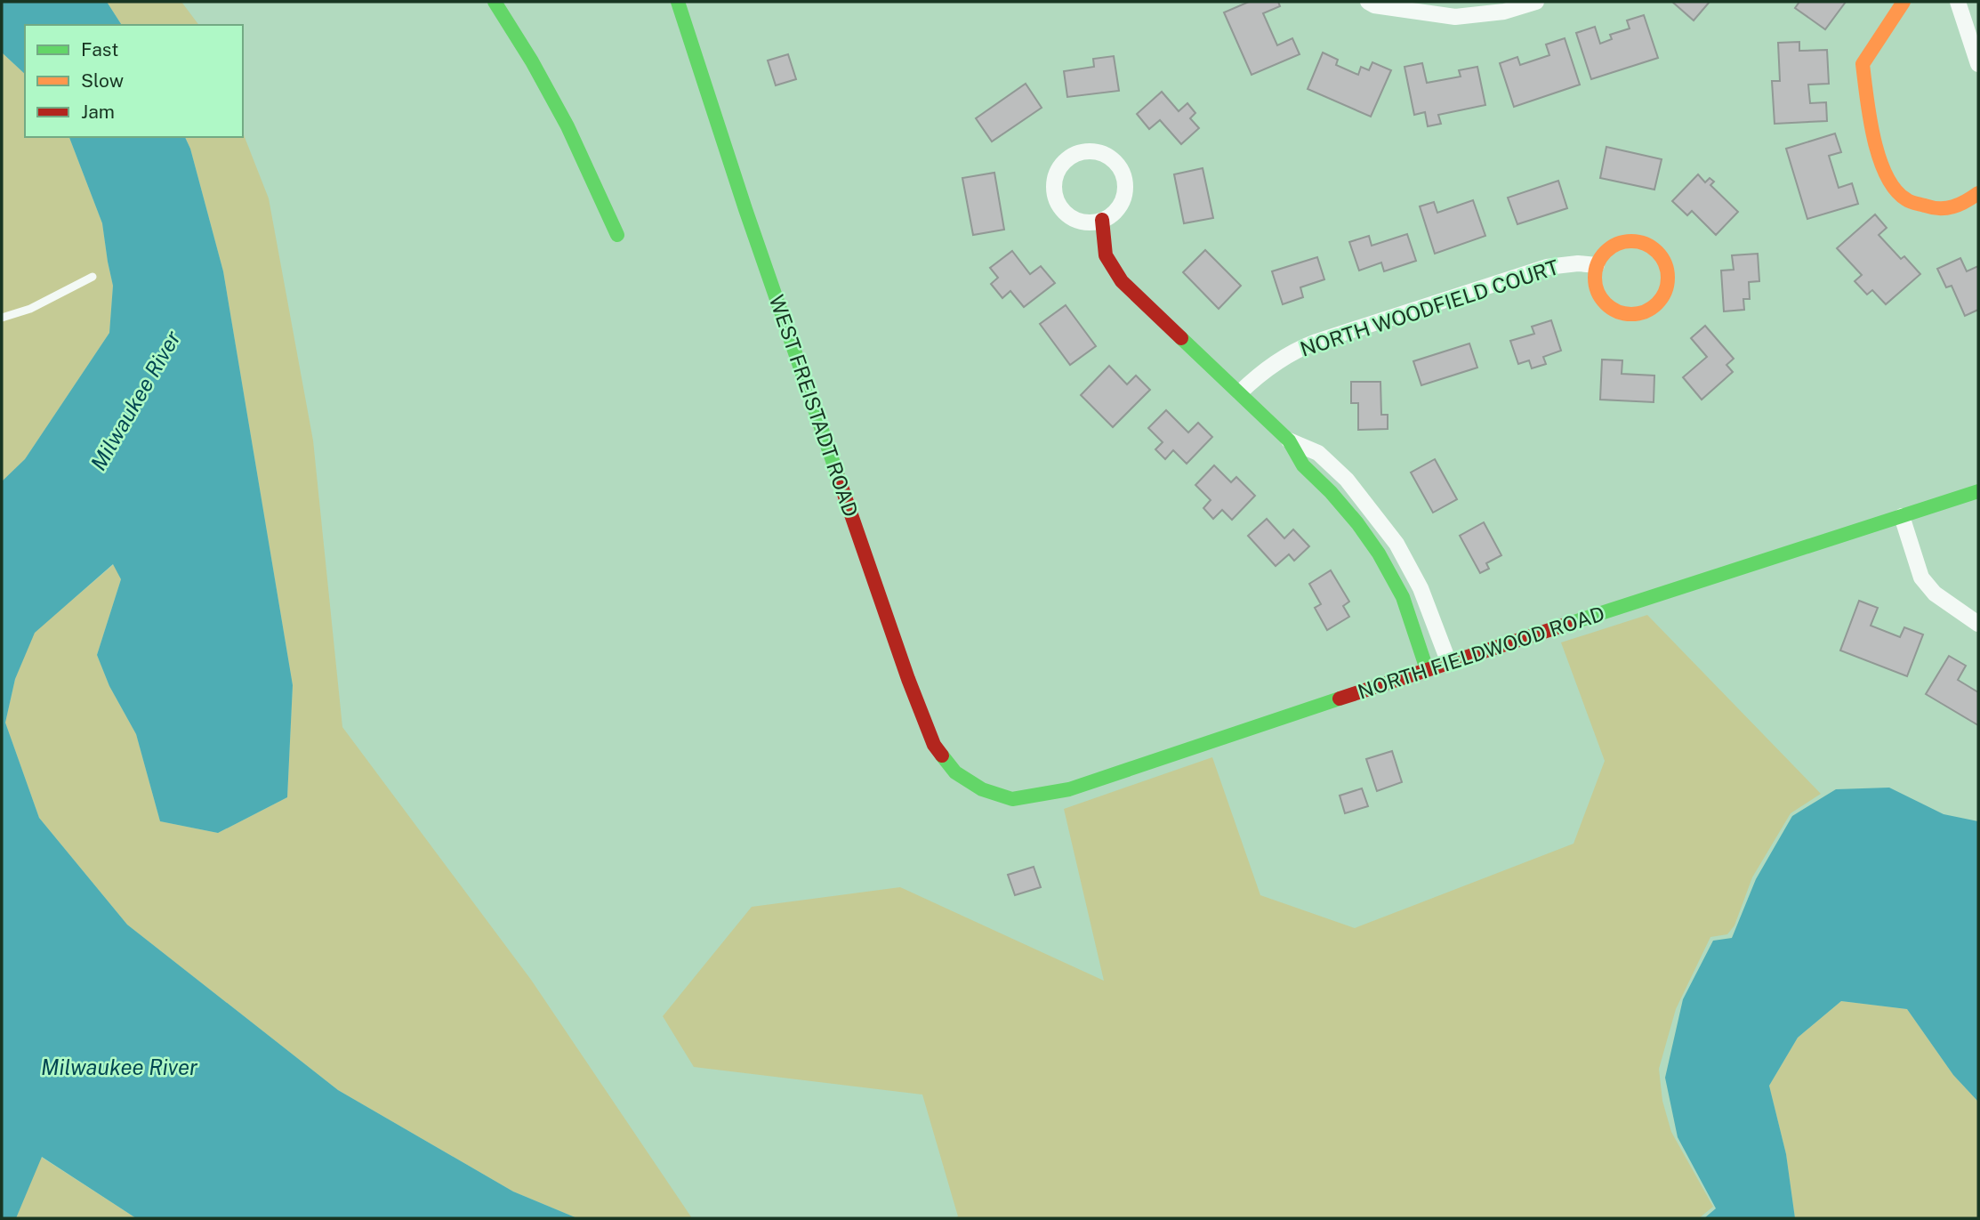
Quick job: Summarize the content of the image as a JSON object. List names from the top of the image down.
{
  "streets": {
    "street": ["NORTH WOODFIELD COURT", "WEST FREISTADT ROAD", "NORTH FIELDWOOD ROAD"]
  },
  "crossings": [
    ["WEST FREISTADT ROAD", "NORTH FIELDWOOD ROAD"]
  ],
  "water": ["Milwaukee River"],
  "legend": ["Fast", "Slow", "Jam"]
}
